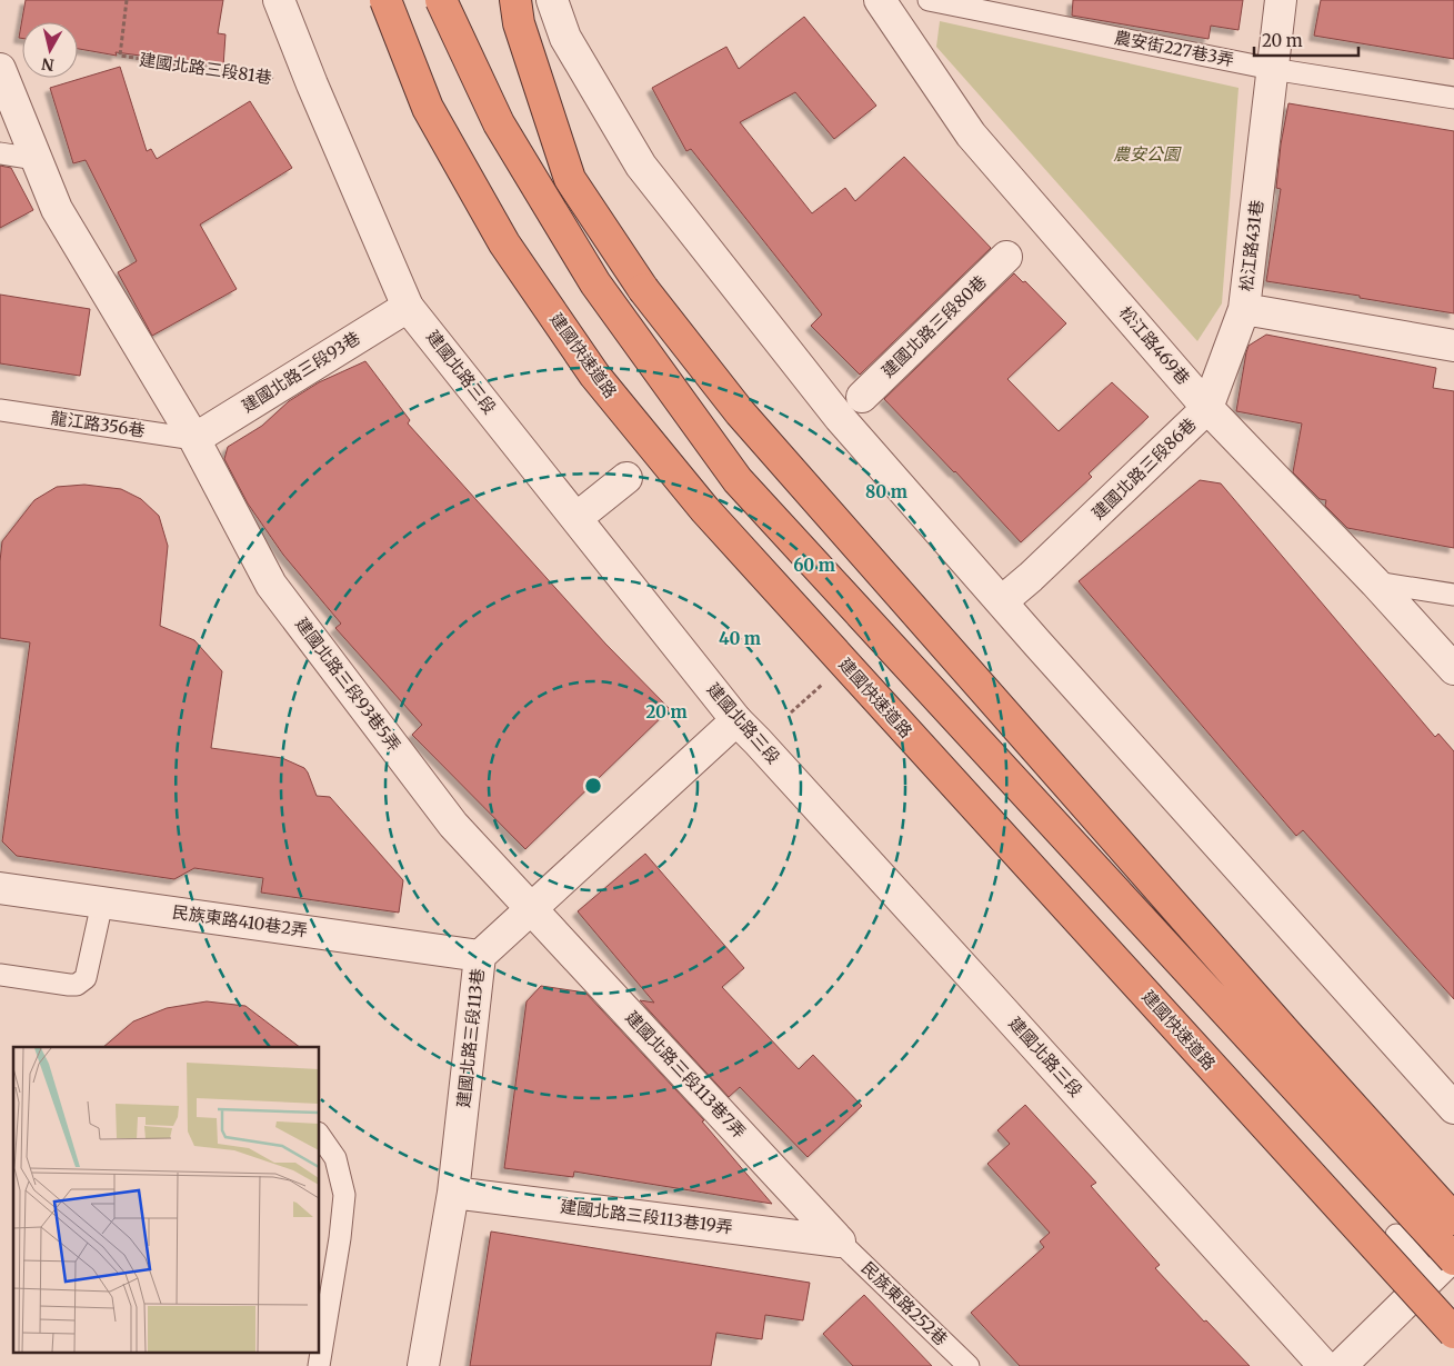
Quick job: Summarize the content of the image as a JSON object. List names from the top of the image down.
{
  "streets": {
    "highway": ["建國快速道路"],
    "street": [
      "松江路431巷",
      "建國北路三段80巷",
      "松江路469巷",
      "建國北路三段93巷",
      "建國北路三段",
      "建國北路三段86巷",
      "建國北路三段93巷5弄",
      "民族東路410巷2弄",
      "建國北路三段113巷",
      "建國北路三段113巷7弄",
      "建國北路三段113巷19弄"
    ],
    "lane": ["農安街227巷3弄", "龍江路356巷", "民族東路252巷"],
    "path": ["建國北路三段81巷"]
  },
  "crossings": [
    ["農安街227巷3弄", "松江路431巷"],
    ["建國北路三段81巷", "建國北路三段"],
    ["松江路431巷", "建國北路三段86巷"],
    ["松江路469巷", "建國北路三段86巷"],
    ["建國北路三段93巷", "建國北路三段"],
    ["建國北路三段93巷", "龍江路356巷"],
    ["建國北路三段93巷", "建國北路三段93巷5弄"],
    ["建國北路三段", "建國北路三段113巷"],
    ["龍江路356巷", "建國北路三段93巷5弄"],
    ["建國北路三段93巷5弄", "建國北路三段113巷"],
    ["建國北路三段93巷5弄", "建國北路三段113巷7弄"],
    ["民族東路410巷2弄", "建國北路三段113巷"],
    ["建國北路三段113巷", "建國北路三段113巷7弄"],
    ["建國北路三段113巷", "建國北路三段113巷19弄"],
    ["建國北路三段113巷7弄", "建國北路三段113巷19弄"],
    ["建國北路三段113巷7弄", "民族東路252巷"],
    ["建國北路三段113巷19弄", "民族東路252巷"]
  ],
  "parks": ["農安公園"],
  "scale_bar": "20 m",
  "north": "bottom",
  "rings": [
    "80 m",
    "60 m",
    "40 m",
    "20 m"
  ]
}
